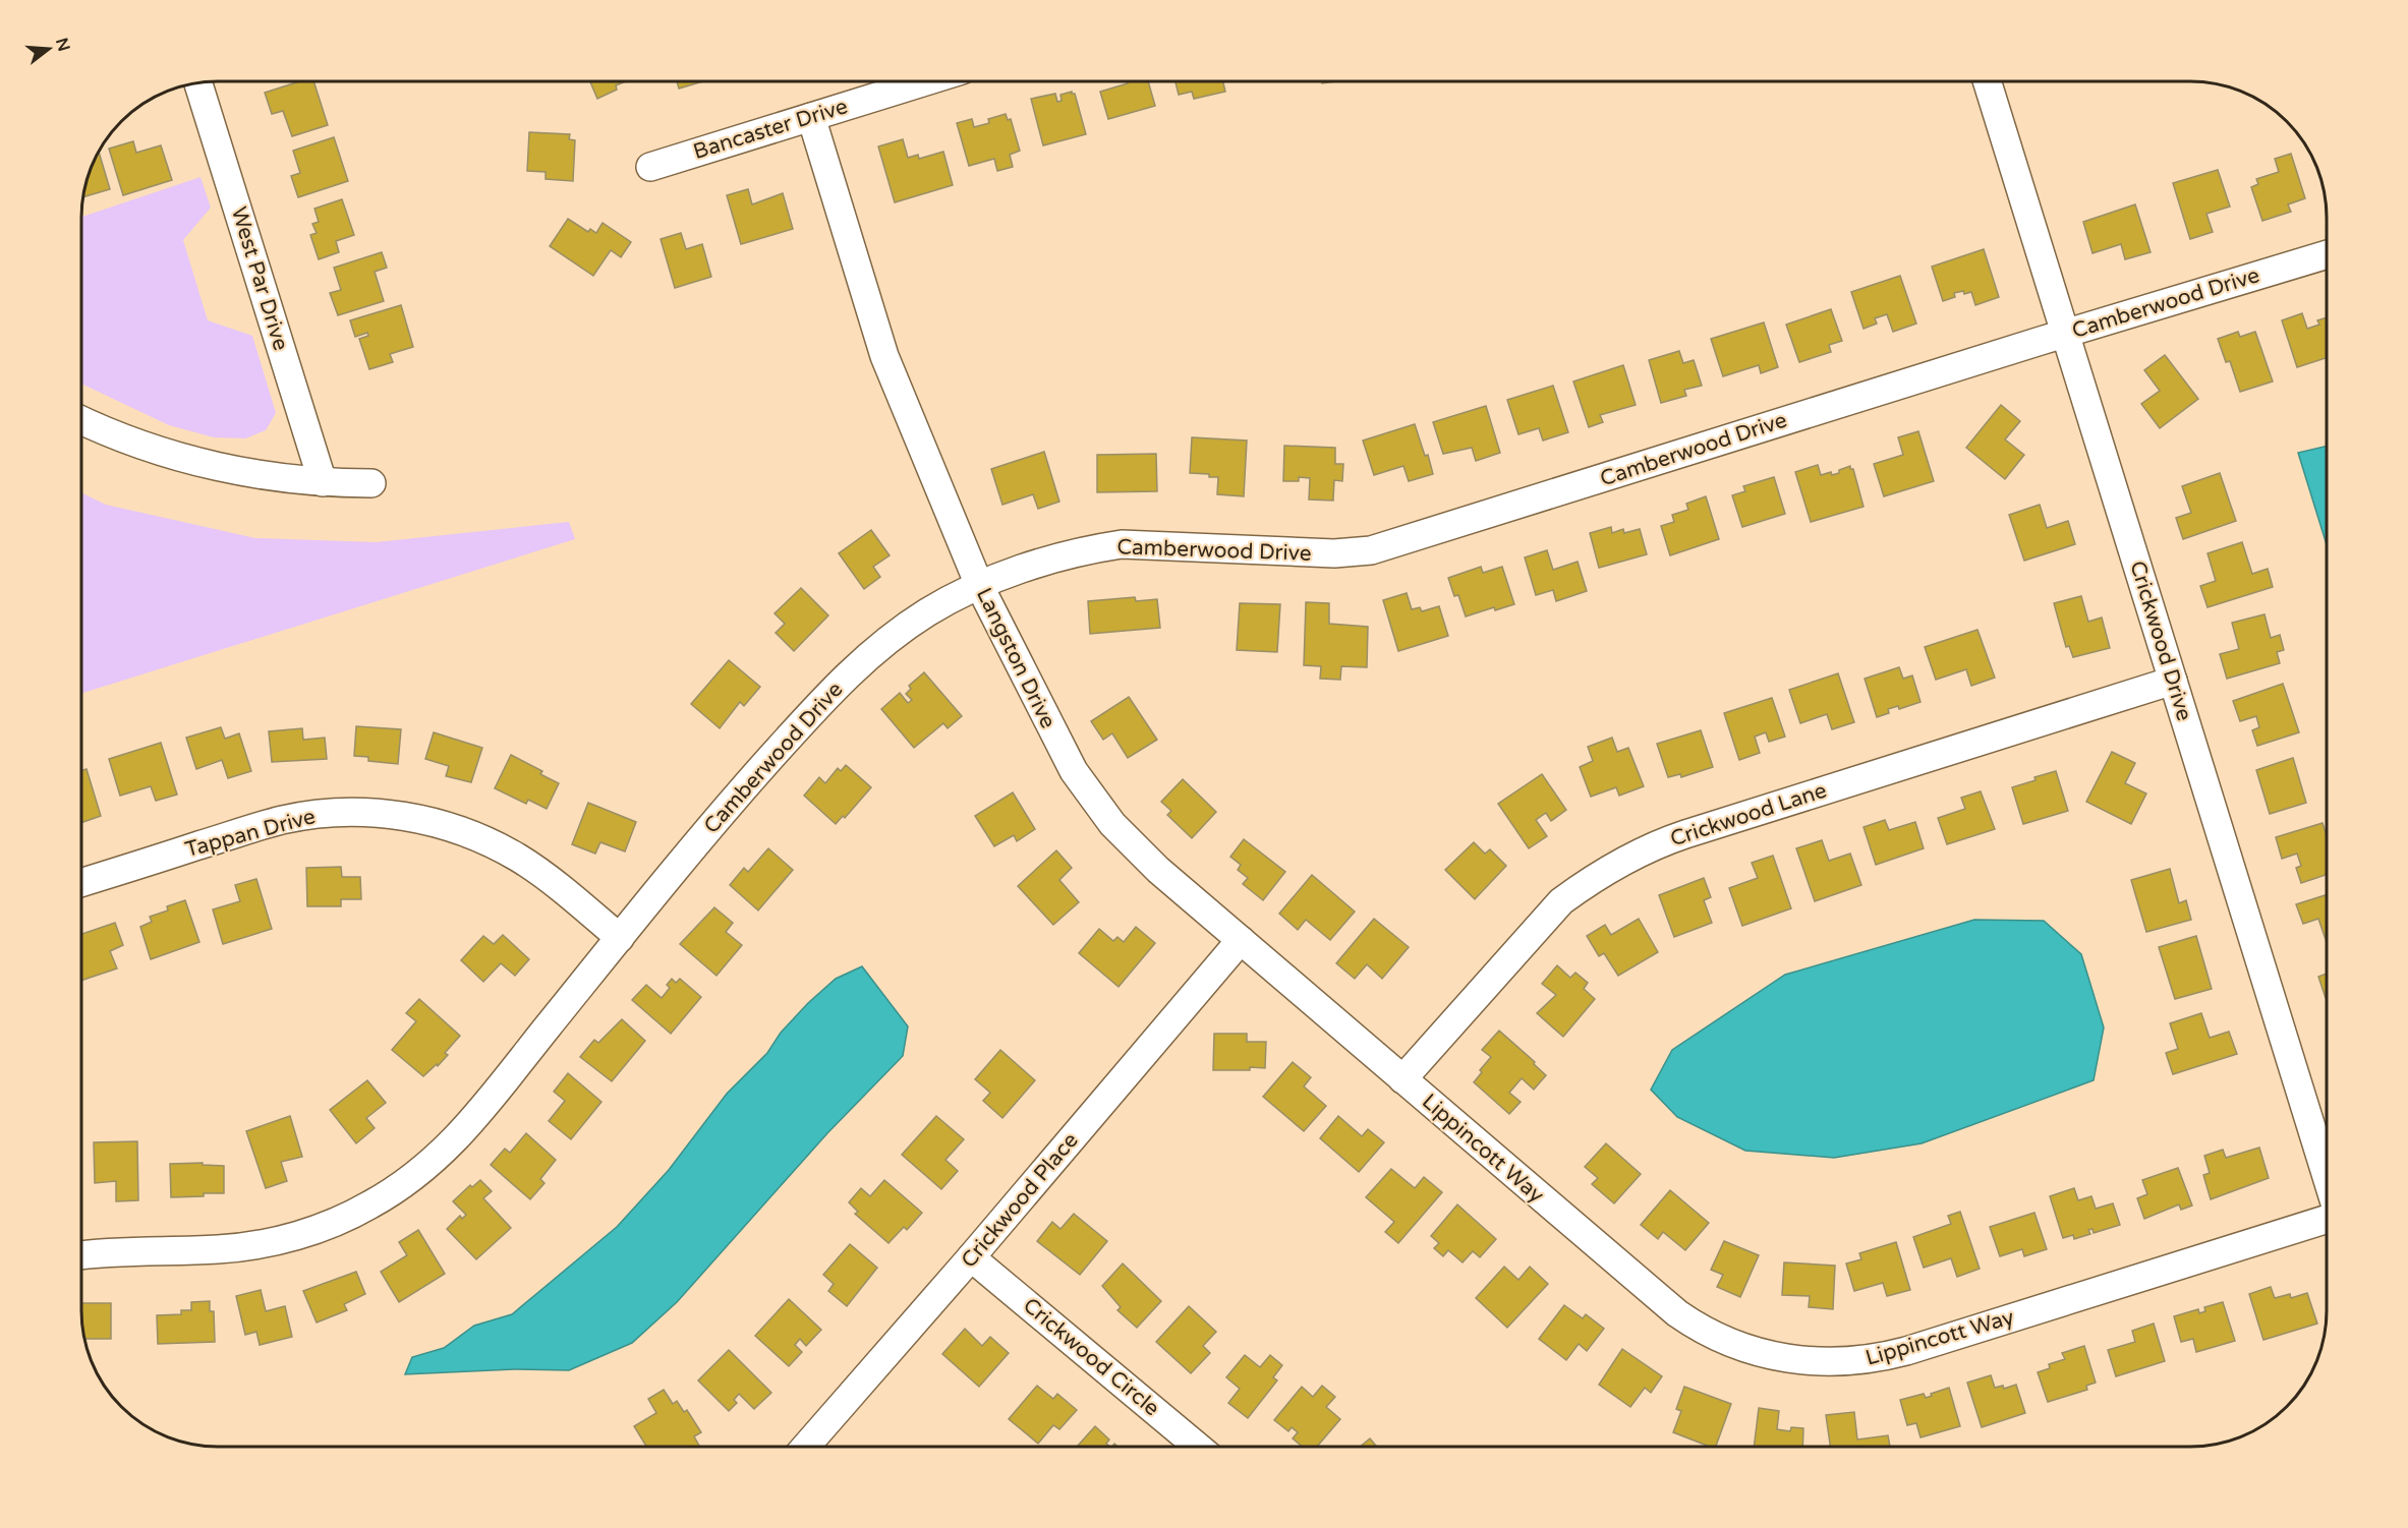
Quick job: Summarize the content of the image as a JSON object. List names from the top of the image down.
{
  "streets": {
    "street": [
      "Bancaster Drive",
      "West Par Drive",
      "Camberwood Drive",
      "Crickwood Drive",
      "Langston Drive",
      "Crickwood Lane",
      "Tappan Drive",
      "Lippincott Way",
      "Crickwood Place",
      "Crickwood Circle"
    ]
  },
  "crossings": [
    ["Bancaster Drive", "Langston Drive"],
    ["Camberwood Drive", "Crickwood Drive"],
    ["Camberwood Drive", "Langston Drive"],
    ["Camberwood Drive", "Tappan Drive"],
    ["Crickwood Drive", "Crickwood Lane"],
    ["Langston Drive", "Crickwood Lane"],
    ["Langston Drive", "Lippincott Way"],
    ["Langston Drive", "Crickwood Place"],
    ["Crickwood Lane", "Lippincott Way"],
    ["Crickwood Place", "Crickwood Circle"]
  ],
  "north": "right"
}
